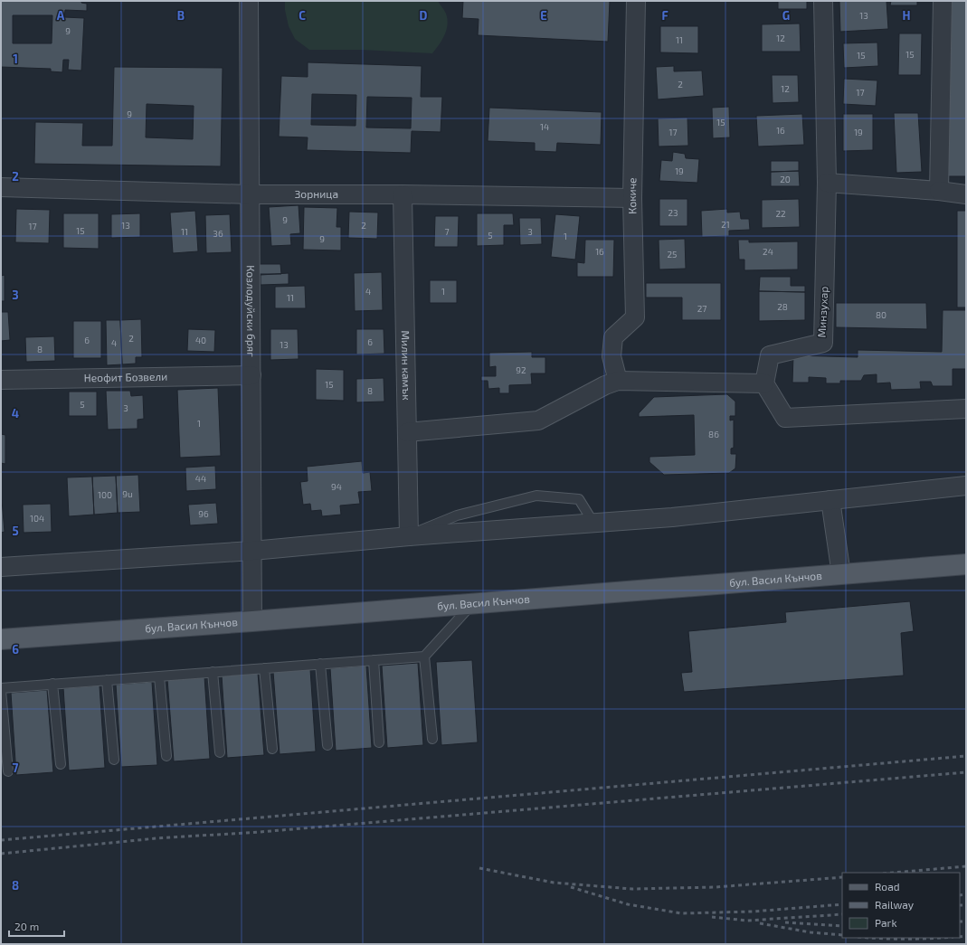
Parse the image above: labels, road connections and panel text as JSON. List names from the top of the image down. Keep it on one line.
{"streets":{"main road":["бул. Васил Кънчов"],"street":["Зорница","Кокиче","Козлодуйски бряг","Минзухар","Милин камък","Неофит Бозвели"]},"crossings":[["Зорница","Кокиче"],["Зорница","Козлодуйски бряг"],["Зорница","Милин камък"],["Козлодуйски бряг","Неофит Бозвели"],["Козлодуйски бряг","бул. Васил Кънчов"]],"house_numbers":["13","9","12","11","15","15","2","12","17","9","15","14","16","17","19","19","20","23","22","9","21","13","2","17","15","11","7","3","36","5","1","9","16","24","25","4","1","11","28","27","80","2","6","40","6","4","13","8","92","15","8","5","3","1","86","44","94","9u","100","96","104"],"legend":["Road","Railway","Park"],"scale_bar":"20 m","grid":{"columns":["A","B","C","D","E","F","G","H"],"rows":["1","2","3","4","5","6","7","8"]}}
